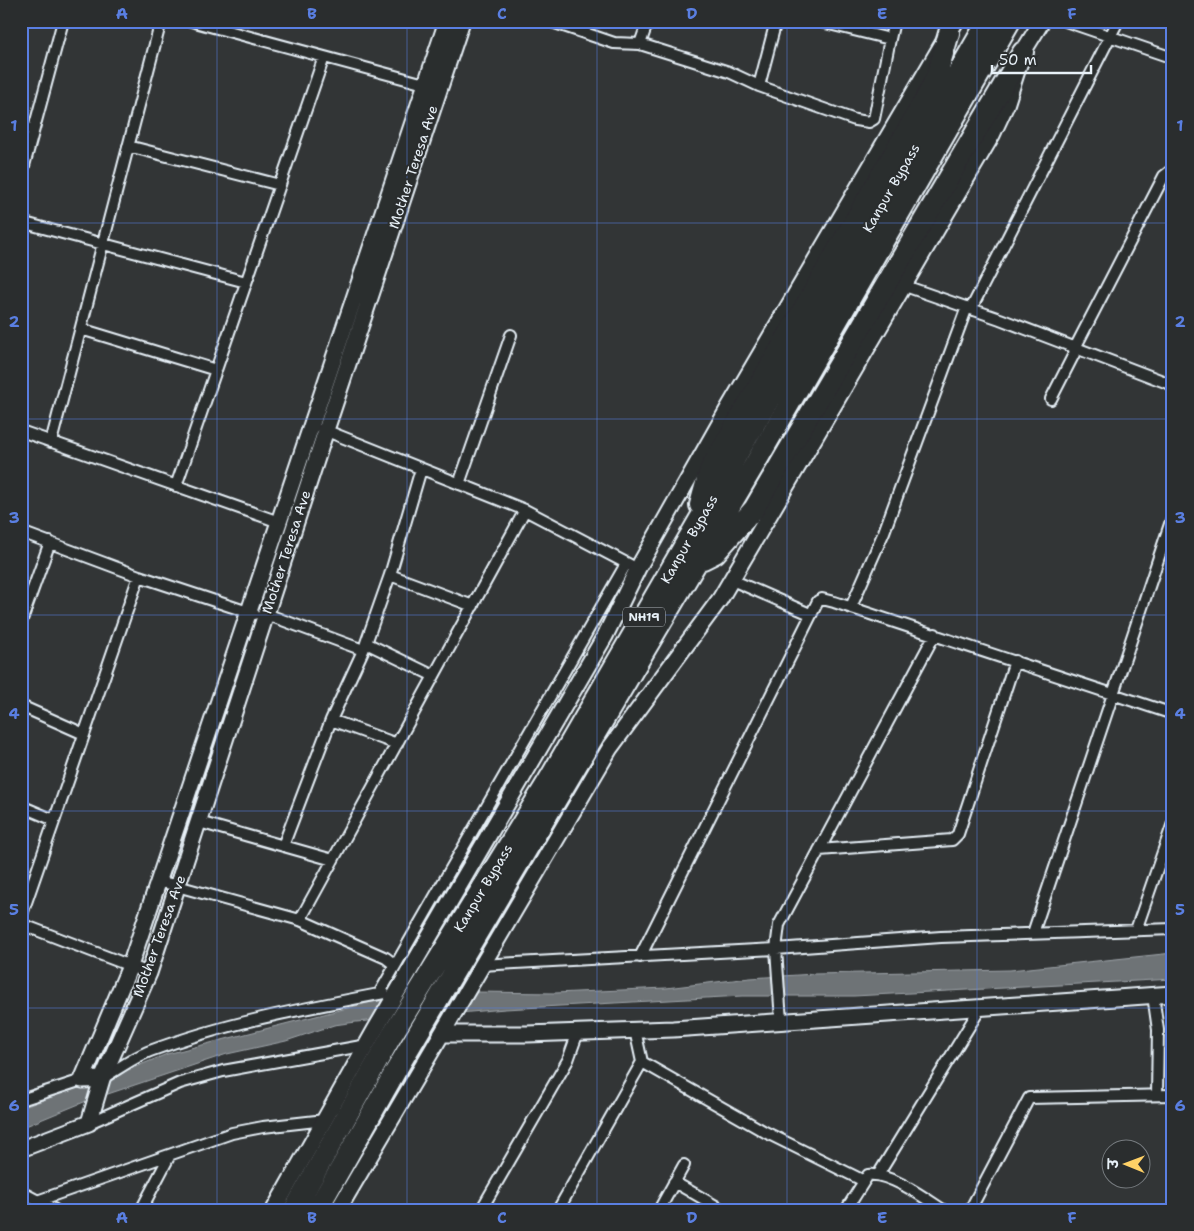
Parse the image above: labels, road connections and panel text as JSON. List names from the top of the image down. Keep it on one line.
{"streets":{"highway":["Kanpur Bypass","NH19"],"street":["Mother Teresa Ave"]},"scale_bar":"50 m","north":"left","grid":{"columns":["A","B","C","D","E","F"],"rows":["1","2","3","4","5","6"]}}
